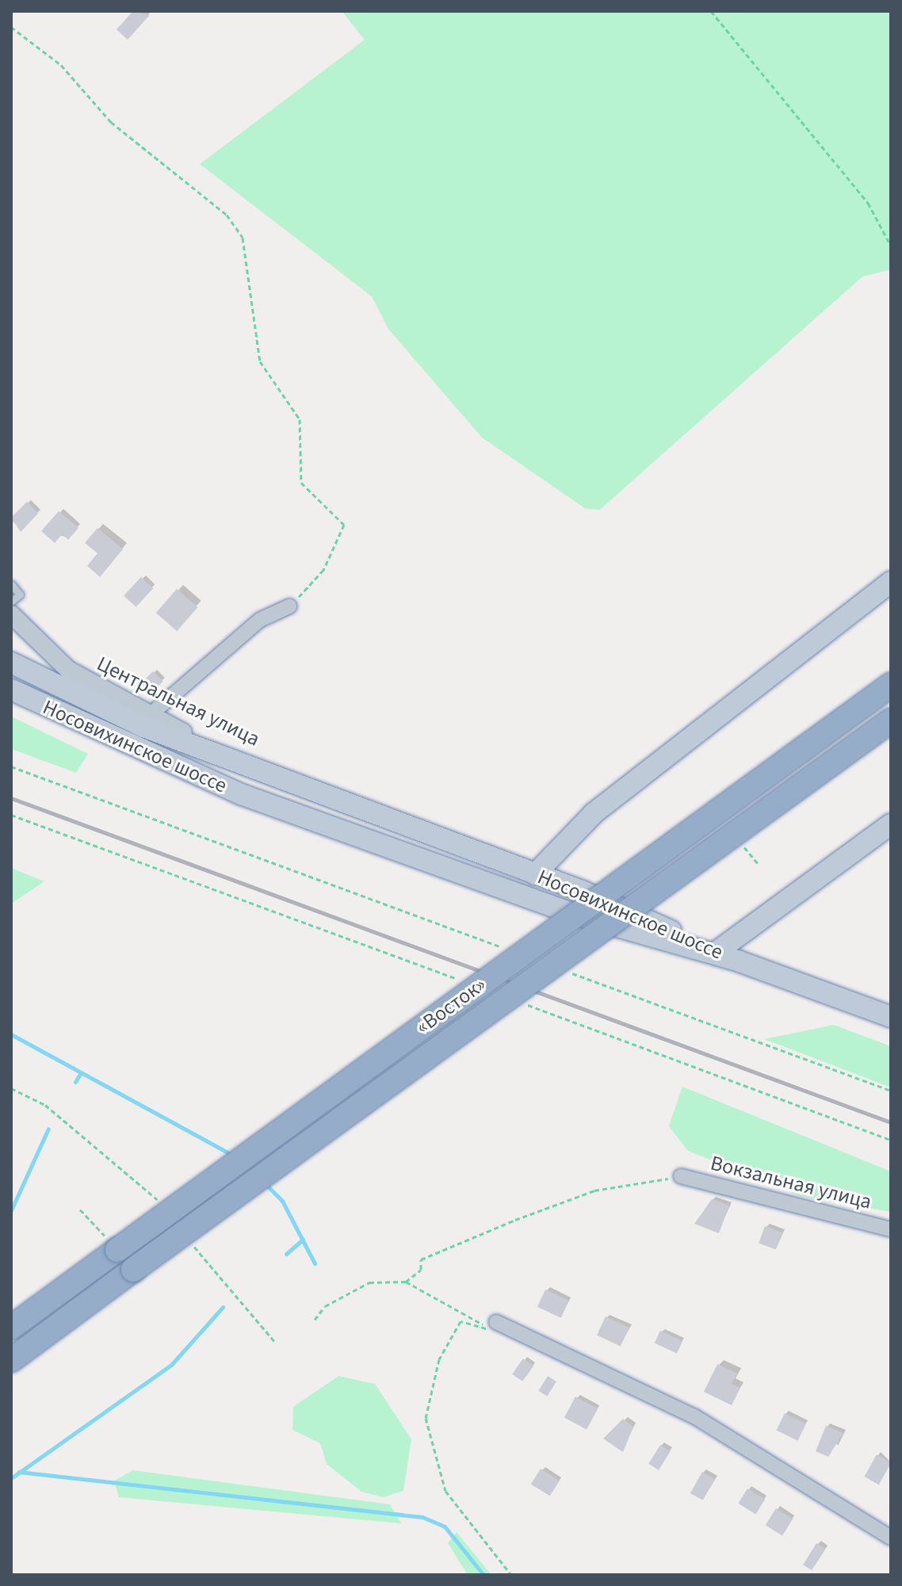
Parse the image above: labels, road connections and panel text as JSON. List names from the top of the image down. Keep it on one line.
{"streets":{"highway":["«Восток»"],"main road":["Носовихинское шоссе"],"street":["Центральная улица","Вокзальная улица"]},"crossings":[["Центральная улица","Носовихинское шоссе"]]}
